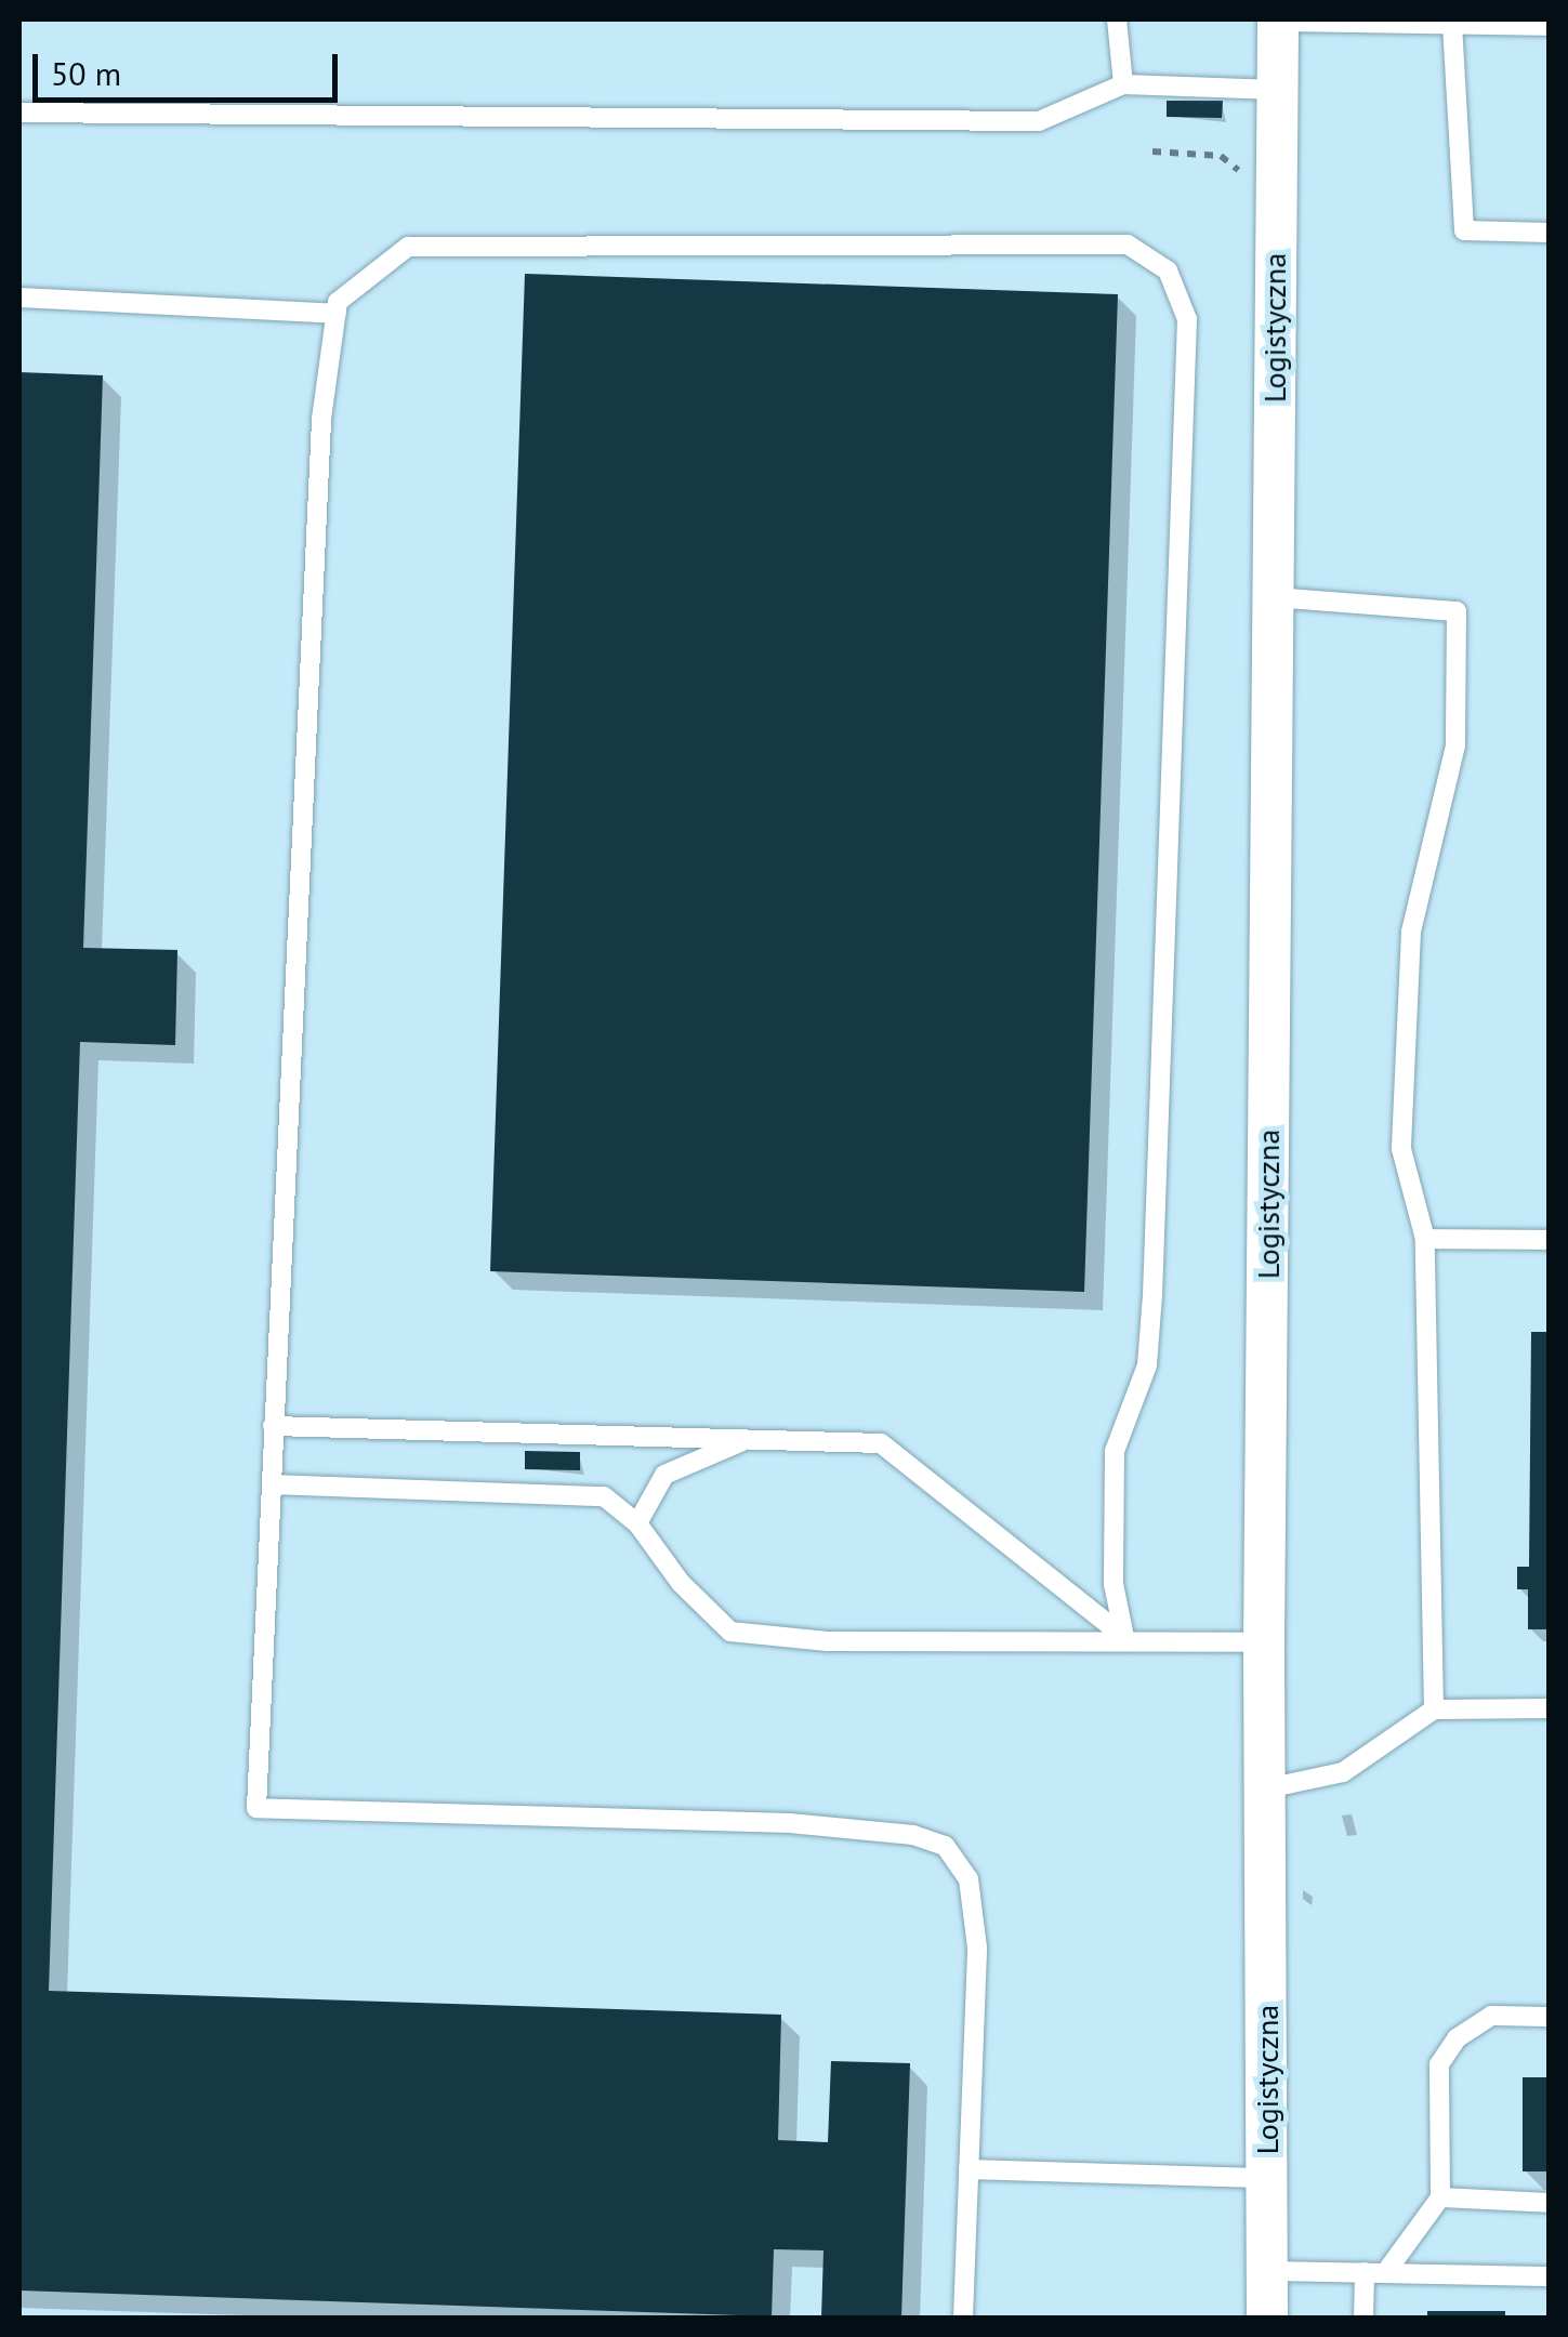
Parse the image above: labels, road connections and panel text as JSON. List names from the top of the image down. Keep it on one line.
{"streets":{"street":["Logistyczna"]},"scale_bar":"50 m"}
